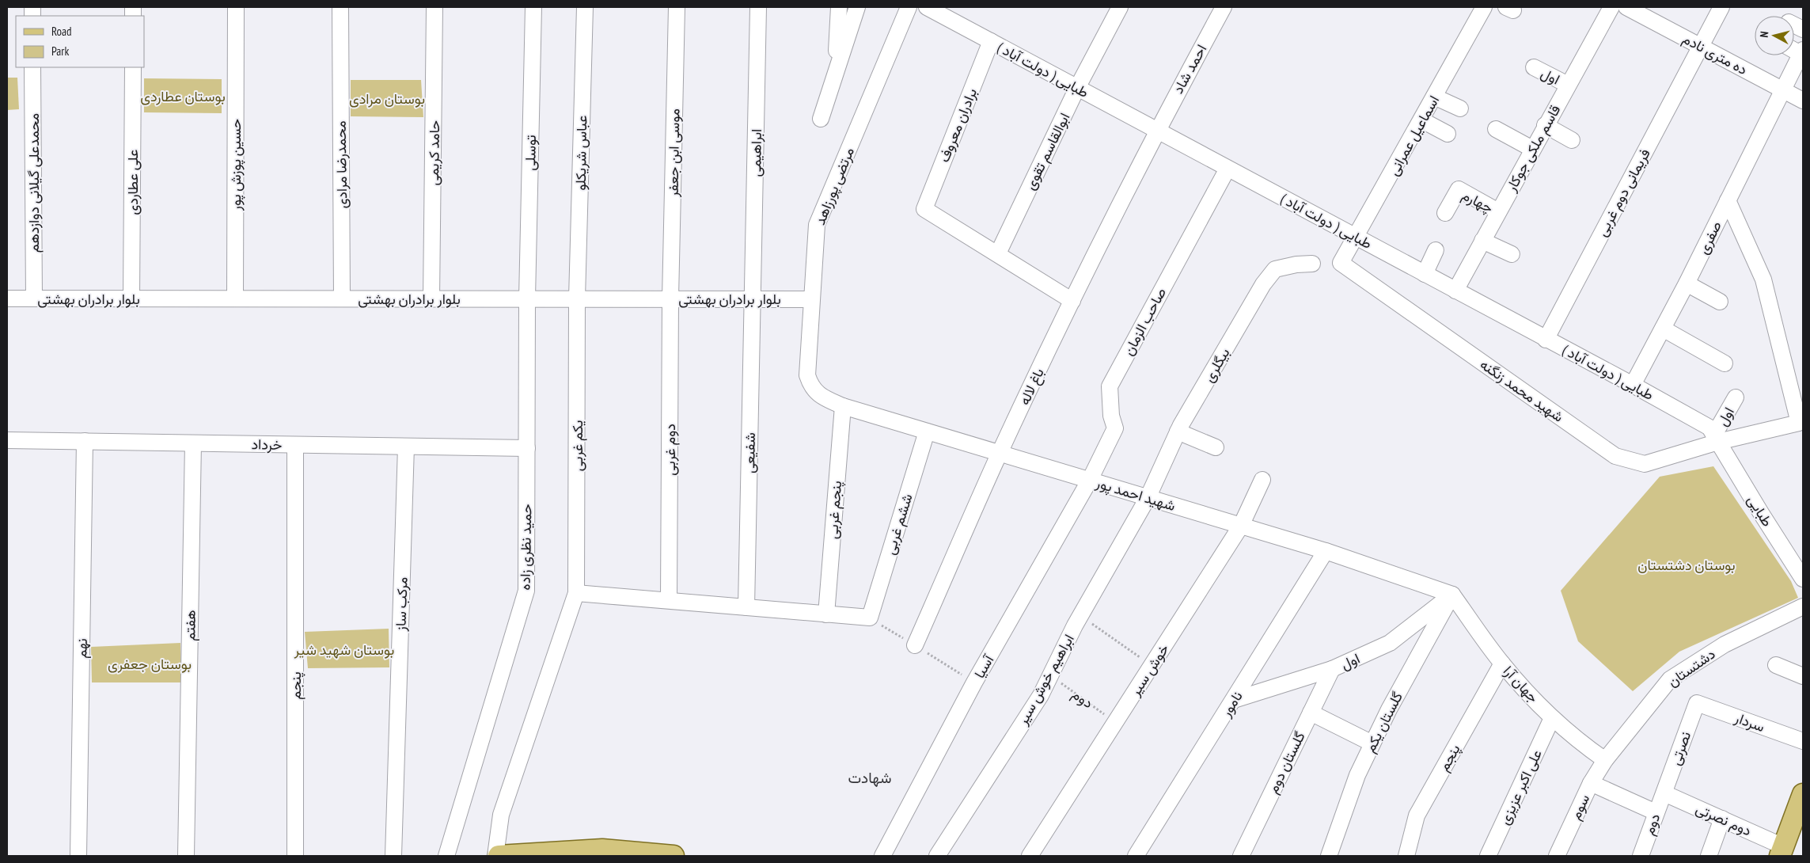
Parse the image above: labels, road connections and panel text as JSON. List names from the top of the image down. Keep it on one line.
{"streets":{"street":["ده متری نادم","احمد شاد","طبایی ( دولت آباد )","اول","برادران معروف","اسماعیل عمرانی","قاسم ملکی جوکار","ابوالقاسم تقوی","حامد کریمی","توسلی","عباس شریکلو","موسی ابن جعفر","ابراهیمی","حسین پوزش پور","محمدرضا مرادی","علی عطاردی","محمدعلی گیلانی دوازدهم","مرتضی پورزاهد","فریمانی دوم غربی","چهارم","صفری","بلوار برادران بهشتی","صاحب الزمان","بیگلری","باغ لاله","شهید محمد زنگنه","خرداد","یکم غربی","دوم غربی","شفیعی","شهید احمد پور","پنجم غربی","طبایی","ششم غربی","حمید نظری زاده","مرکب ساز","هفتم","نهم","آسیا","دشتستان","خوش سیر","ابراهیم خوش سیر","جهان آرا","پنجم","دوم","نامور","گلستان یکم","سردار","نصرتی","گلستان دوم","علی اکبر عزیزی","سوم","دوم نصرتی"]},"crossings":[["ده متری نادم","فریمانی دوم غربی"],["ده متری نادم","صفری"],["احمد شاد","طبایی ( دولت آباد )"],["احمد شاد","باغ لاله"],["طبایی ( دولت آباد )","اول"],["طبایی ( دولت آباد )","برادران معروف"],["طبایی ( دولت آباد )","اسماعیل عمرانی"],["طبایی ( دولت آباد )","قاسم ملکی جوکار"],["طبایی ( دولت آباد )","ابوالقاسم تقوی"],["طبایی ( دولت آباد )","فریمانی دوم غربی"],["طبایی ( دولت آباد )","صفری"],["طبایی ( دولت آباد )","صاحب الزمان"],["طبایی ( دولت آباد )","باغ لاله"],["طبایی ( دولت آباد )","شهید محمد زنگنه"],["طبایی ( دولت آباد )","طبایی"],["اول","قاسم ملکی جوکار"],["اول","شهید محمد زنگنه"],["اول","شهید احمد پور"],["اول","طبایی"],["اول","جهان آرا"],["اول","نامور"],["اول","گلستان یکم"],["اول","گلستان دوم"],["برادران معروف","ابوالقاسم تقوی"],["اسماعیل عمرانی","شهید محمد زنگنه"],["قاسم ملکی جوکار","چهارم"],["حامد کریمی","بلوار برادران بهشتی"],["توسلی","بلوار برادران بهشتی"],["توسلی","حمید نظری زاده"],["عباس شریکلو","بلوار برادران بهشتی"],["عباس شریکلو","یکم غربی"],["موسی ابن جعفر","بلوار برادران بهشتی"],["موسی ابن جعفر","دوم غربی"],["ابراهیمی","بلوار برادران بهشتی"],["ابراهیمی","شفیعی"],["حسین پوزش پور","بلوار برادران بهشتی"],["محمدرضا مرادی","بلوار برادران بهشتی"],["علی عطاردی","بلوار برادران بهشتی"],["محمدعلی گیلانی دوازدهم","بلوار برادران بهشتی"],["مرتضی پورزاهد","بلوار برادران بهشتی"],["مرتضی پورزاهد","شهید احمد پور"],["صفری","شهید محمد زنگنه"],["بلوار برادران بهشتی","یکم غربی"],["بلوار برادران بهشتی","دوم غربی"],["بلوار برادران بهشتی","شفیعی"],["بلوار برادران بهشتی","حمید نظری زاده"],["صاحب الزمان","شهید احمد پور"],["صاحب الزمان","آسیا"],["بیگلری","شهید احمد پور"],["بیگلری","ابراهیم خوش سیر"],["باغ لاله","شهید احمد پور"],["شهید محمد زنگنه","طبایی"],["خرداد","حمید نظری زاده"],["خرداد","مرکب ساز"],["خرداد","هفتم"],["خرداد","نهم"],["خرداد","پنجم"],["شهید احمد پور","پنجم غربی"],["شهید احمد پور","ششم غربی"],["شهید احمد پور","آسیا"],["شهید احمد پور","خوش سیر"],["شهید احمد پور","ابراهیم خوش سیر"],["شهید احمد پور","جهان آرا"],["شهید احمد پور","نامور"],["شهید احمد پور","گلستان یکم"],["پنجم غربی","ششم غربی"],["دشتستان","جهان آرا"],["دشتستان","سوم"],["خوش سیر","دوم"],["ابراهیم خوش سیر","دوم"],["جهان آرا","پنجم"],["جهان آرا","گلستان یکم"],["جهان آرا","علی اکبر عزیزی"],["جهان آرا","سوم"],["دوم","نصرتی"],["دوم","دوم نصرتی"],["سردار","نصرتی"],["نصرتی","دوم نصرتی"]],"districts":["شهادت"],"parks":["بوستان عطاردی","بوستان مرادی","بوستان دشتستان","بوستان شهید شیر","بوستان جعفری"],"legend":["Road","Park"],"north":"left"}
